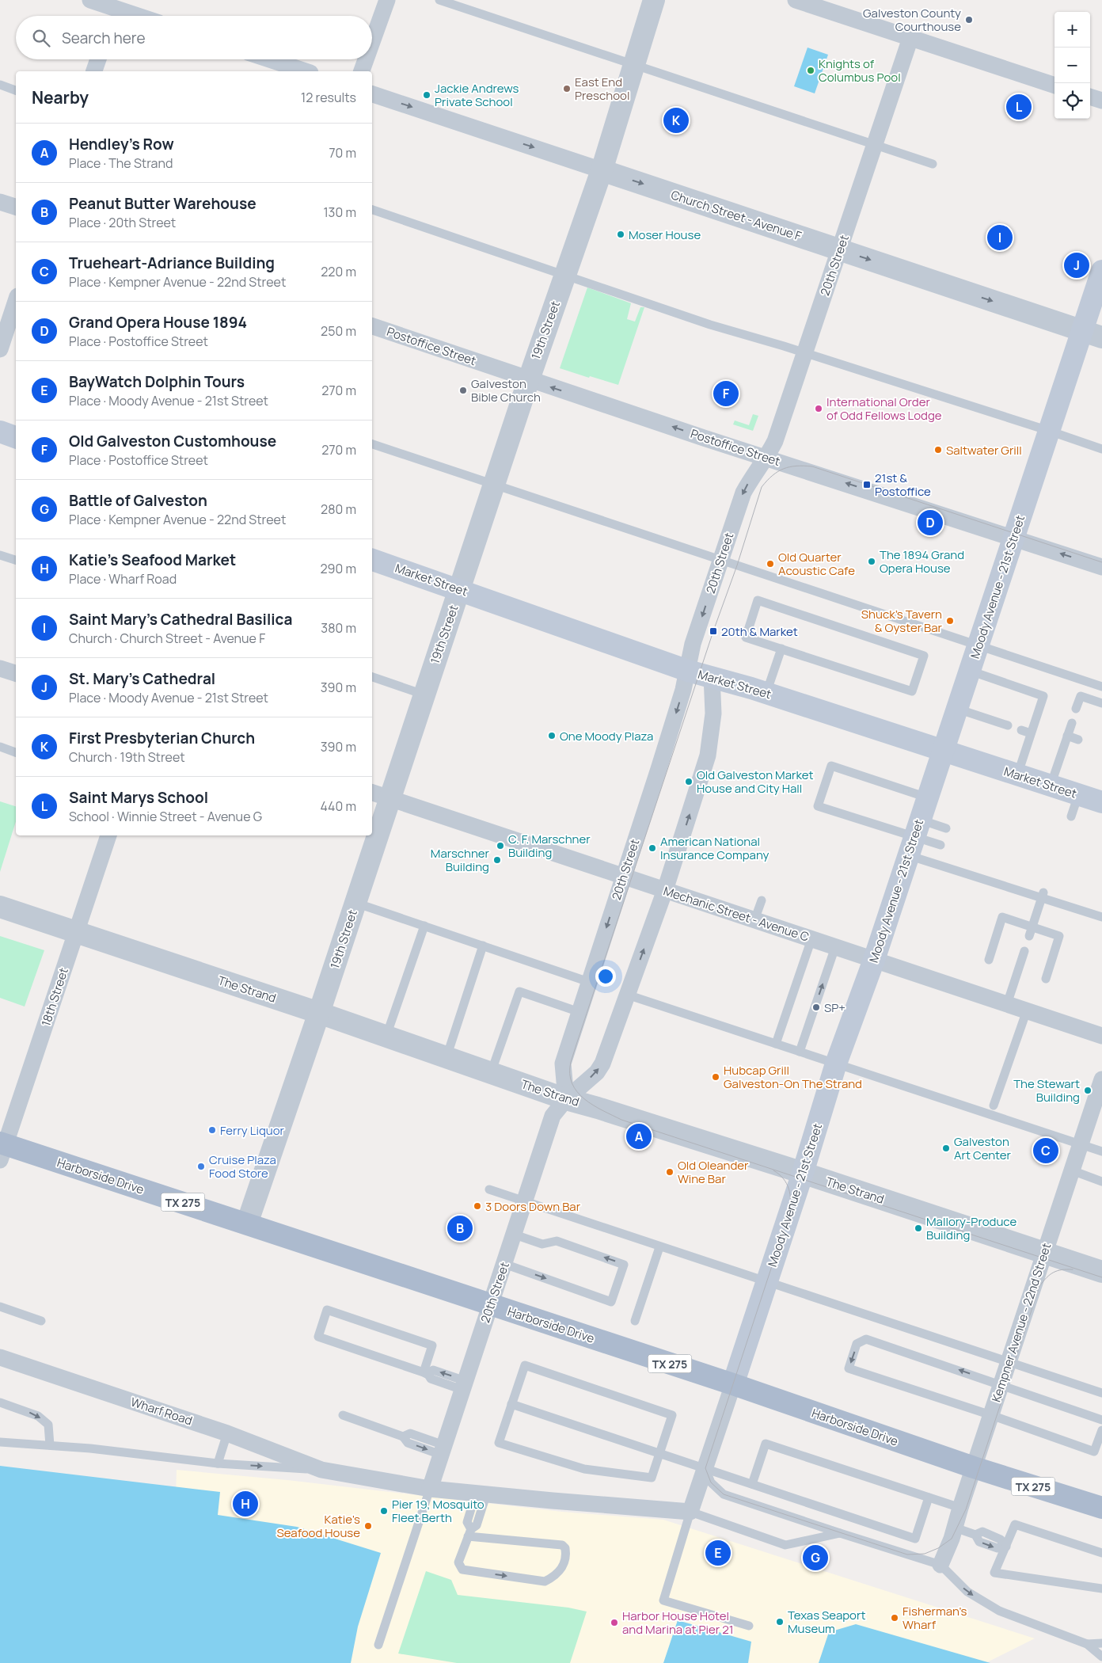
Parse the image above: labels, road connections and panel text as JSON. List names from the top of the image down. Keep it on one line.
{"streets":{"main road":["Market Street","Moody Avenue - 21st Street","Harborside Drive","TX 275"],"street":["Church Street - Avenue F","20th Street","19th Street","Postoffice Street","Mechanic Street - Avenue C","The Strand","18th Street","Kempner Avenue - 22nd Street","Wharf Road"]},"crossings":[["Church Street - Avenue F","20th Street"],["Church Street - Avenue F","19th Street"],["Church Street - Avenue F","Moody Avenue - 21st Street"],["20th Street","Postoffice Street"],["20th Street","Market Street"],["20th Street","Mechanic Street - Avenue C"],["20th Street","The Strand"],["20th Street","Harborside Drive"],["20th Street","Wharf Road"],["19th Street","Postoffice Street"],["19th Street","Market Street"],["19th Street","Mechanic Street - Avenue C"],["19th Street","The Strand"],["19th Street","Harborside Drive"],["Postoffice Street","Moody Avenue - 21st Street"],["Market Street","Moody Avenue - 21st Street"],["Moody Avenue - 21st Street","Mechanic Street - Avenue C"],["Moody Avenue - 21st Street","The Strand"],["Moody Avenue - 21st Street","Harborside Drive"],["Moody Avenue - 21st Street","Wharf Road"],["The Strand","18th Street"],["The Strand","Kempner Avenue - 22nd Street"],["18th Street","Harborside Drive"],["Harborside Drive","Kempner Avenue - 22nd Street"]],"one_way":["Church Street - Avenue F","Postoffice Street"],"places":{"other":["Galveston County Courthouse","Knights of Columbus Pool","East End Preschool","Jackie Andrews Private School","Moser House","Galveston Bible Church","International Order of Odd Fellows Lodge","Saltwater Grill","The 1894 Grand Opera House","Old Quarter Acoustic Cafe","Shuck's Tavern & Oyster Bar","One Moody Plaza","Old Galveston Market House and City Hall","C. F. Marschner Building","American National Insurance Company","Marschner Building","SP+","Hubcap Grill Galveston-On The Strand","The Stewart Building","Ferry Liquor","Galveston Art Center","Cruise Plaza Food Store","Old Oleander Wine Bar","3 Doors Down Bar","Mallory-Produce Building","Pier 19, Mosquito Fleet Berth","Katie's Seafood House","Fisherman's Wharf","Texas Seaport Museum","Harbor House Hotel and Marina at Pier 21"],"transit":["21st & Postoffice","20th & Market"]},"page":{"map_buttons":["+","−"],"search":"Search here","heading":["Nearby","12 results"],"pins":["L","K","I","J","F","D","A","C","B","H","E","G"],"list":[{"mark":"A","name":"Hendley's Row","note":"Place · The Strand","value":"70 m"},{"mark":"B","name":"Peanut Butter Warehouse","note":"Place · 20th Street","value":"130 m"},{"mark":"C","name":"Trueheart-Adriance Building","note":"Place · Kempner Avenue - 22nd Street","value":"220 m"},{"mark":"D","name":"Grand Opera House 1894","note":"Place · Postoffice Street","value":"250 m"},{"mark":"E","name":"BayWatch Dolphin Tours","note":"Place · Moody Avenue - 21st Street","value":"270 m"},{"mark":"F","name":"Old Galveston Customhouse","note":"Place · Postoffice Street","value":"270 m"},{"mark":"G","name":"Battle of Galveston","note":"Place · Kempner Avenue - 22nd Street","value":"280 m"},{"mark":"H","name":"Katie's Seafood Market","note":"Place · Wharf Road","value":"290 m"},{"mark":"I","name":"Saint Mary's Cathedral Basilica","note":"Church · Church Street - Avenue F","value":"380 m"},{"mark":"J","name":"St. Mary's Cathedral","note":"Place · Moody Avenue - 21st Street","value":"390 m"},{"mark":"K","name":"First Presbyterian Church","note":"Church · 19th Street","value":"390 m"},{"mark":"L","name":"Saint Marys School","note":"School · Winnie Street - Avenue G","value":"440 m"}]}}
